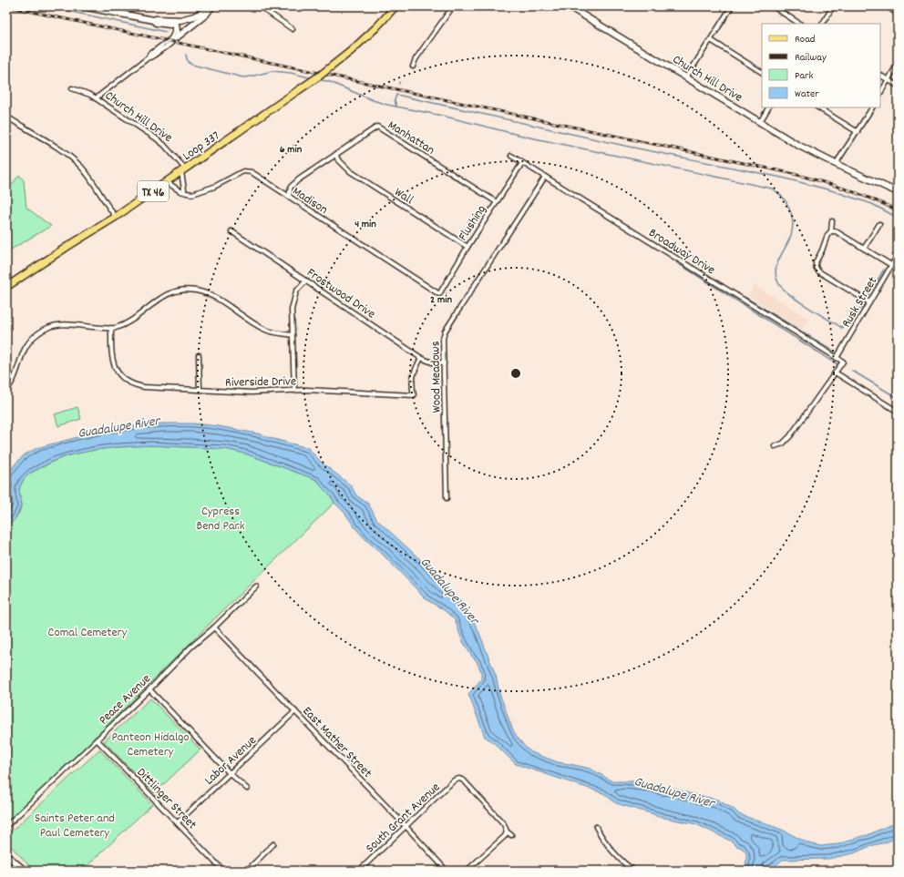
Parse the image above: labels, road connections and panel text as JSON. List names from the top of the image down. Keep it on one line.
{"streets":{"main road":["Loop 337","TX 46"],"street":["Church Hill Drive","Manhattan","Wall","Madison","Flushing","Broadway Drive","Frostwood Drive","Rusk Street","Wood Meadows","Riverside Drive","Peace Avenue","East Mather Street","Labor Avenue","Dittlinger Street","South Grant Avenue"]},"crossings":[["Church Hill Drive","Loop 337"],["Manhattan","Wall"],["Manhattan","Madison"],["Manhattan","Flushing"],["Loop 337","Madison"],["Wall","Flushing"],["Madison","Flushing"],["Flushing","Broadway Drive"],["Broadway Drive","Rusk Street"],["Broadway Drive","Wood Meadows"],["Frostwood Drive","Wood Meadows"],["Frostwood Drive","Riverside Drive"],["Peace Avenue","East Mather Street"],["Peace Avenue","Dittlinger Street"],["East Mather Street","Labor Avenue"],["East Mather Street","South Grant Avenue"],["Labor Avenue","Dittlinger Street"]],"water":["Guadalupe River"],"parks":["Cypress Bend Park","Comal Cemetery","Panteon Hidalgo Cemetery","Saints Peter and Paul Cemetery"],"legend":["Road","Railway","Park","Water"],"rings":["6 min","4 min","2 min"]}
